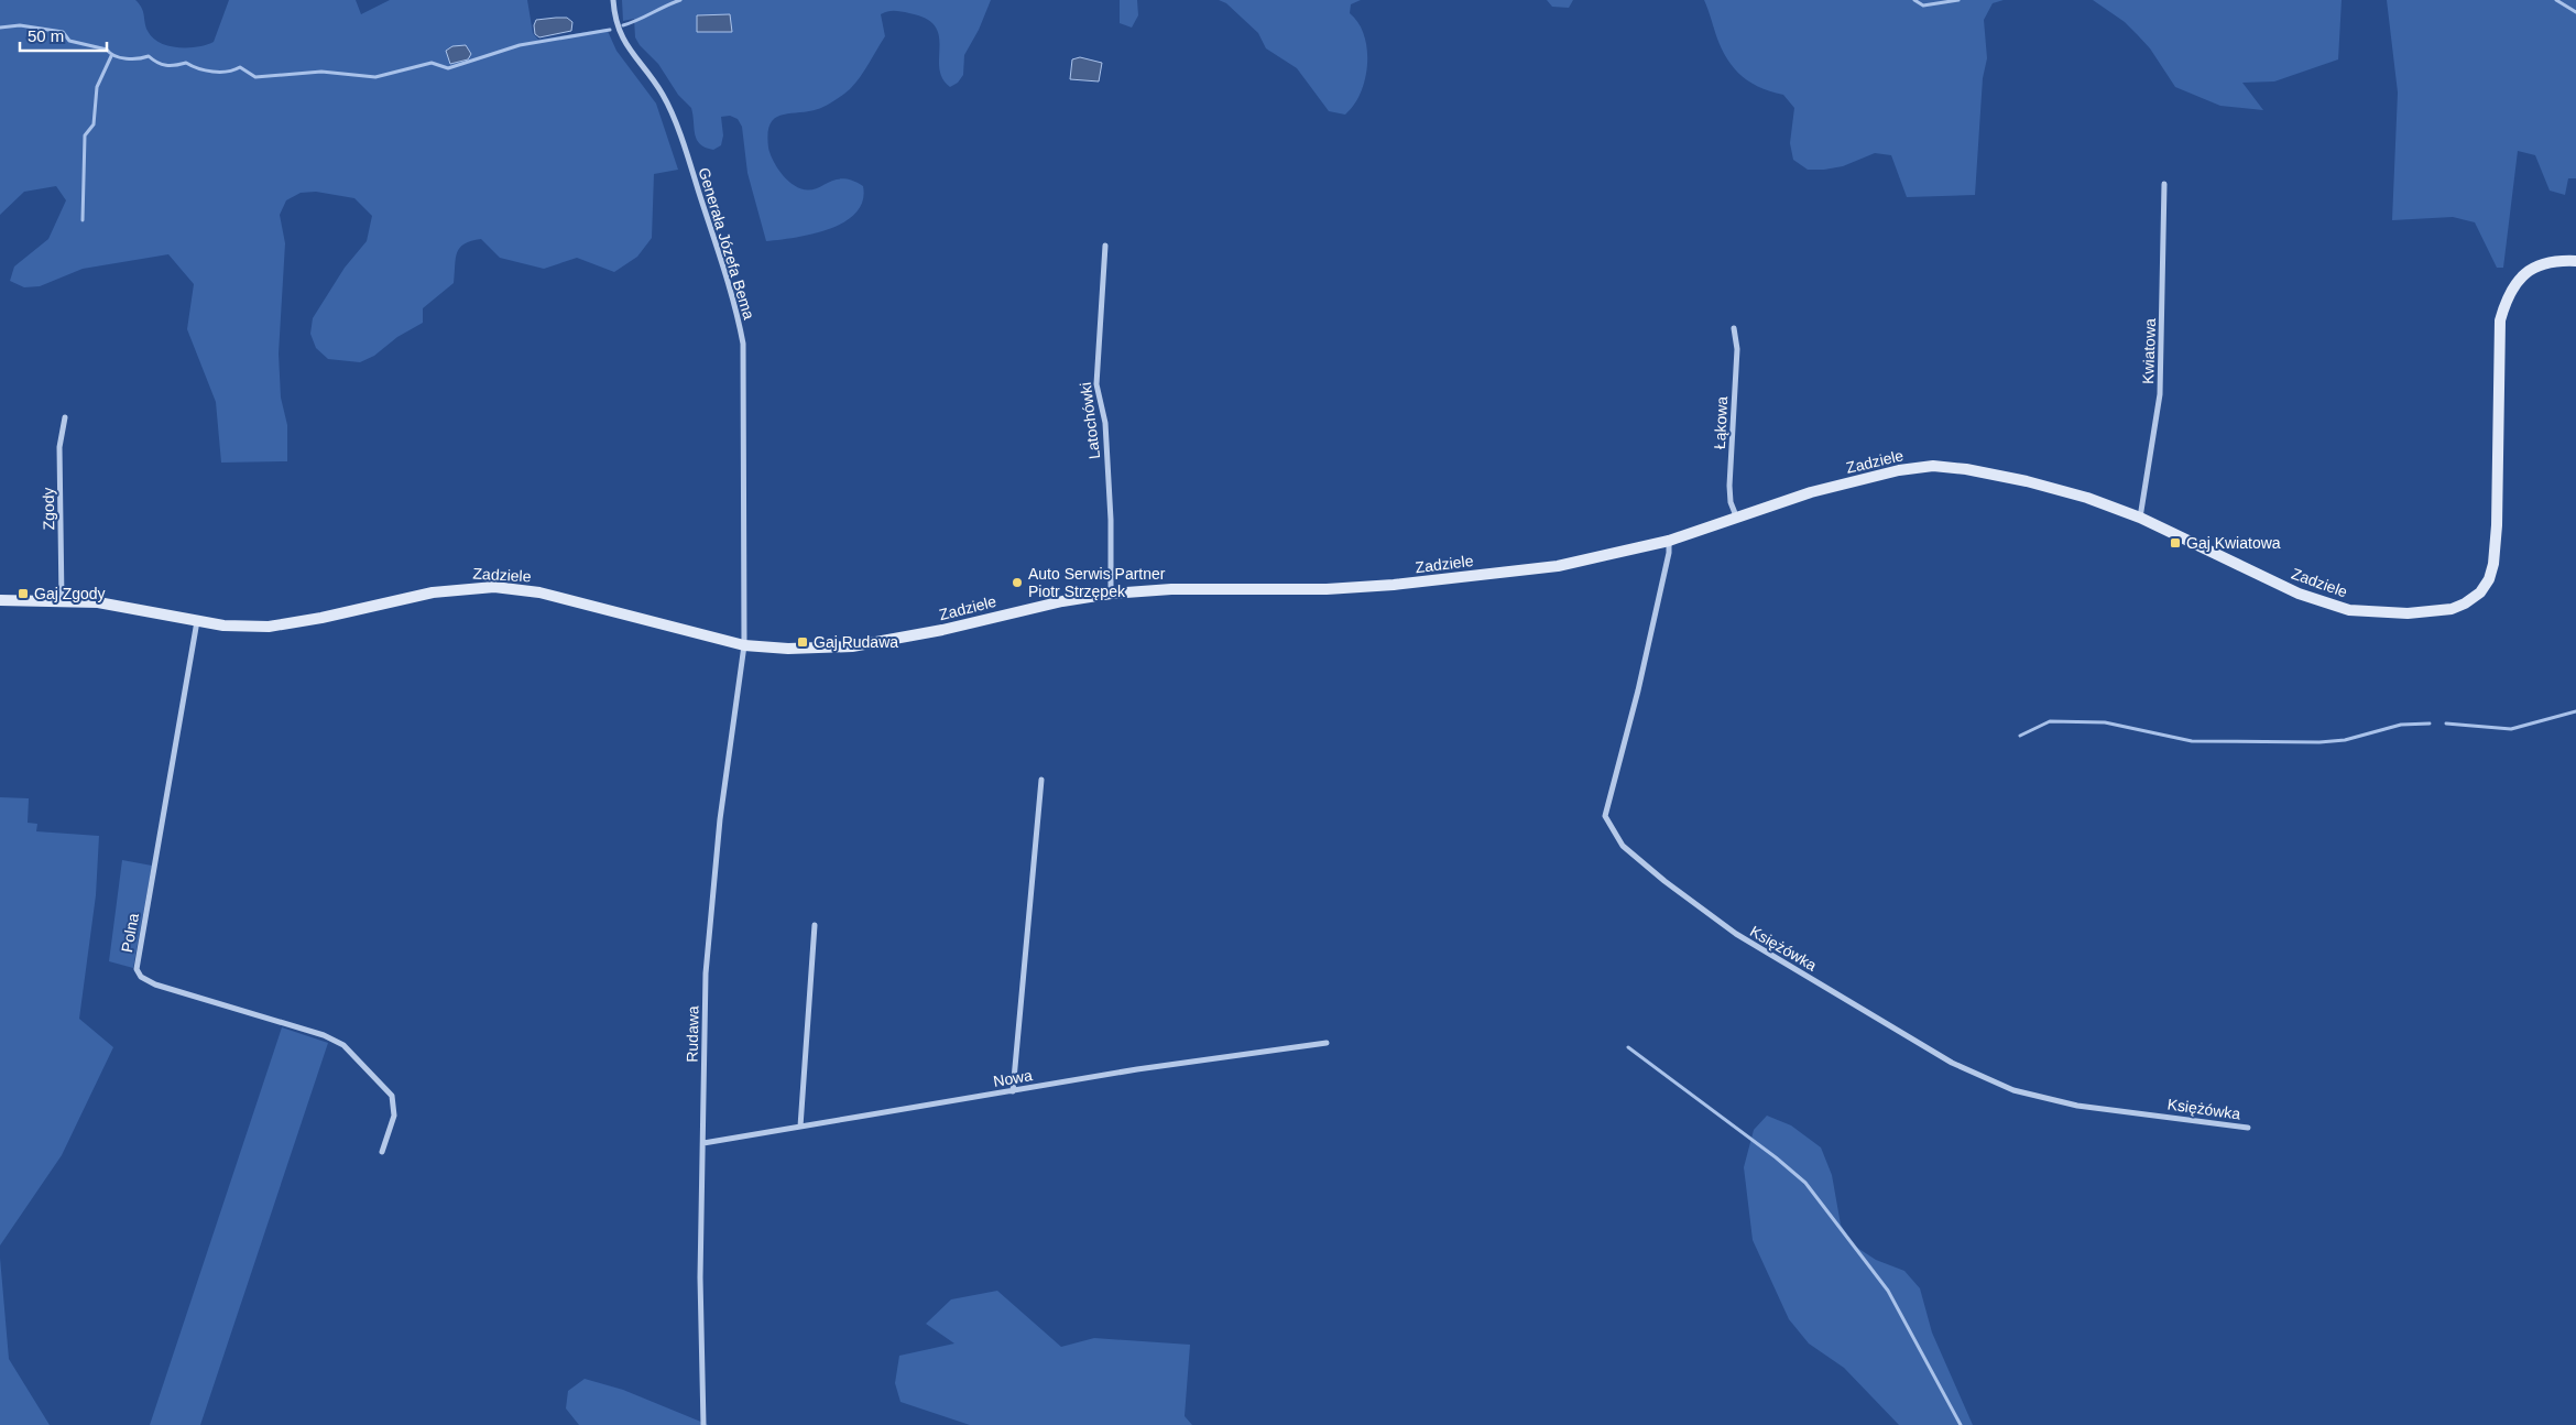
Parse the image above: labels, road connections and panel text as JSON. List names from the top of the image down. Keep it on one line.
{"streets":{"street":["Generała Józefa Bema","Kwiatowa","Latochówki","Łąkowa","Zadziele","Zgody","Polna","Księżówka","Rudawa","Nowa"]},"crossings":[["Generała Józefa Bema","Zadziele"],["Generała Józefa Bema","Rudawa"],["Kwiatowa","Zadziele"],["Latochówki","Zadziele"],["Łąkowa","Zadziele"],["Zadziele","Zgody"],["Zadziele","Polna"],["Zadziele","Księżówka"],["Zadziele","Rudawa"],["Rudawa","Nowa"]],"places":{"transit":["Gaj Kwiatowa","Gaj Zgody","Gaj Rudawa"],"other":["Auto Serwis Partner Piotr Strzępek"]},"scale_bar":"50 m"}
